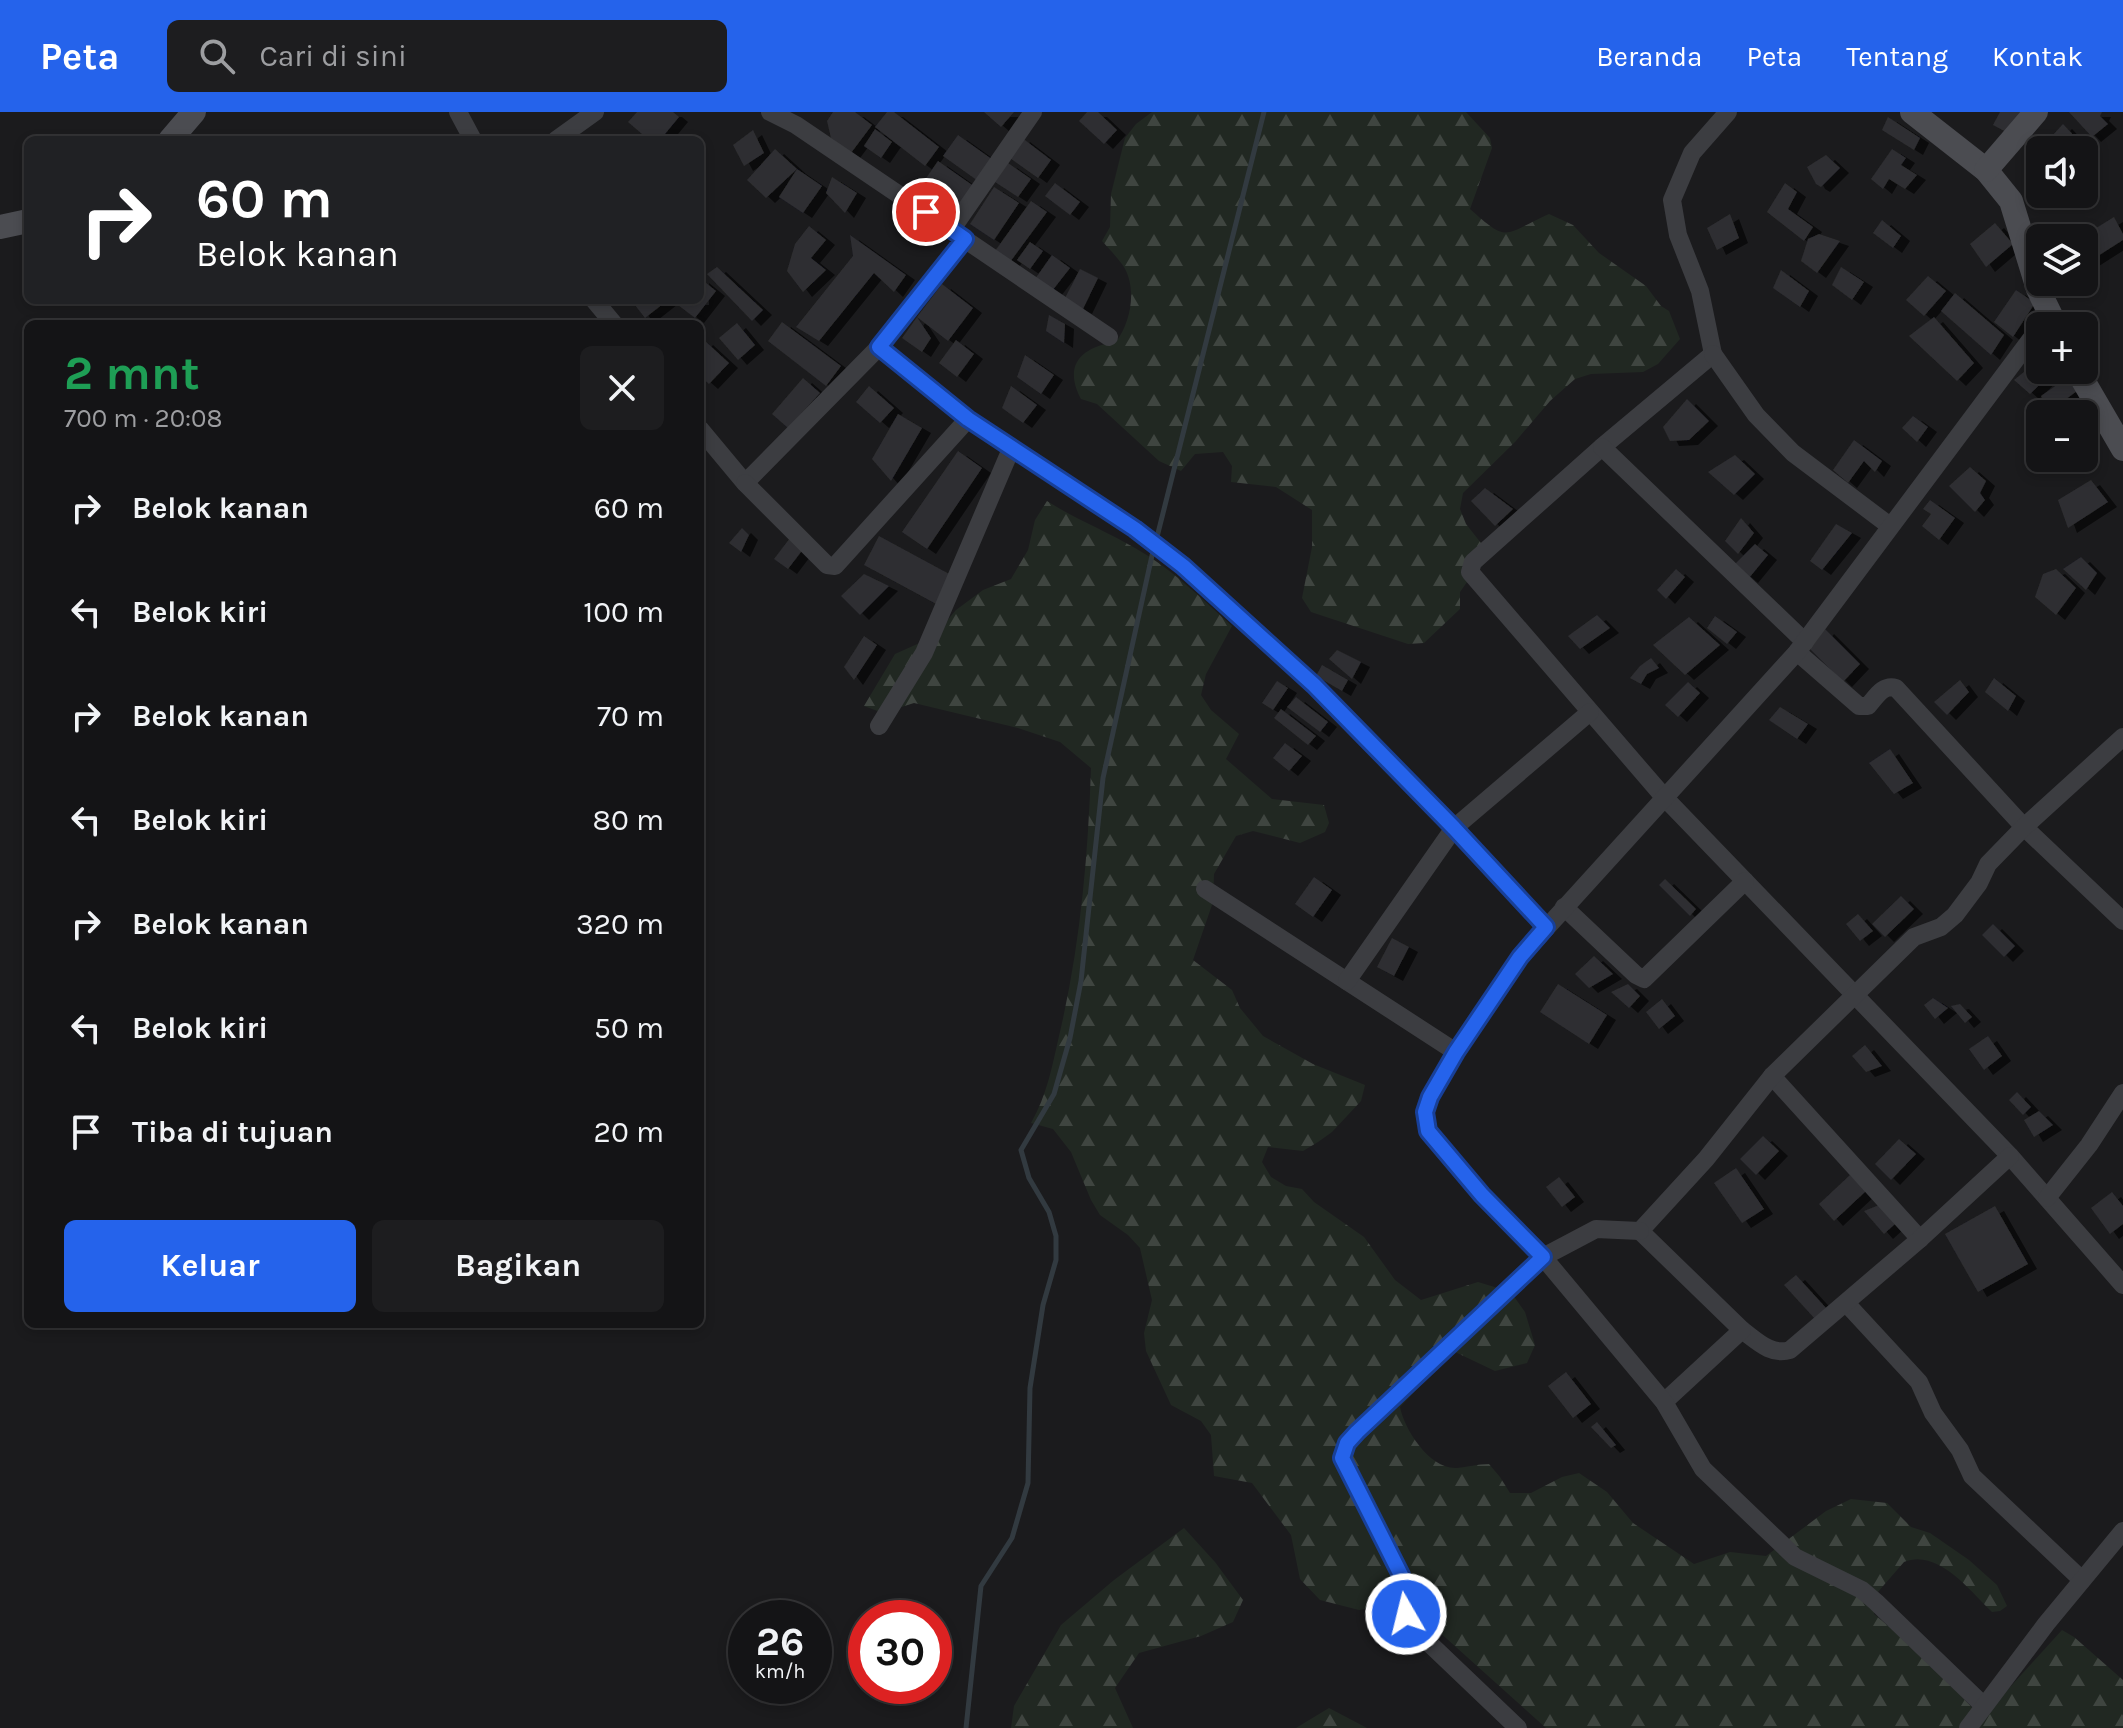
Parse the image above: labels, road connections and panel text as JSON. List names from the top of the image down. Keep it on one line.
{"page":{"header":"Peta","search":"Cari di sini","nav":["Beranda","Peta","Tentang","Kontak"],"map_buttons":["+","−"],"turn":["60 m","Belok kanan"],"heading":["2 mnt","700 m · 20:08"],"list":[{"name":"Belok kanan","value":"60 m"},{"name":"Belok kiri","value":"100 m"},{"name":"Belok kanan","value":"70 m"},{"name":"Belok kiri","value":"80 m"},{"name":"Belok kanan","value":"320 m"},{"name":"Belok kiri","value":"50 m"},{"name":"Tiba di tujuan","value":"20 m"}],"buttons":["Keluar","Bagikan"],"speed":"26 km/h","limit":"30"}}
